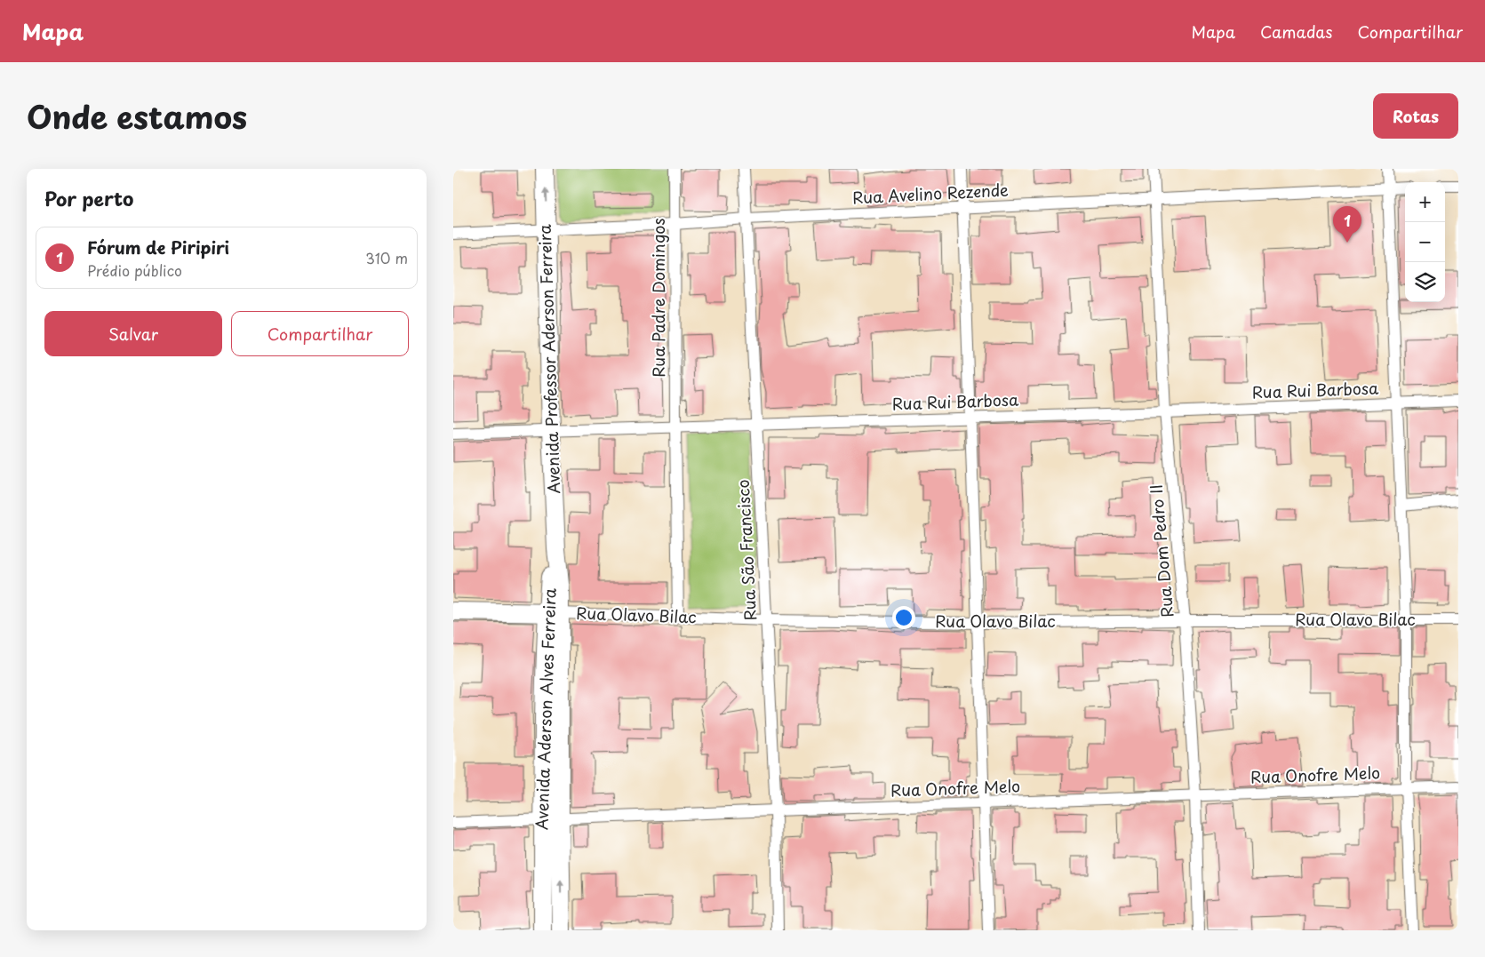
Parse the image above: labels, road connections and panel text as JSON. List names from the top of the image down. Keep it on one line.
{"streets":{"main road":["Avenida Professor Aderson Ferreira","Rua Olavo Bilac","Avenida Aderson Alves Ferreira"],"street":["Rua Avelino Rezende","Rua Padre Domingos","Rua Rui Barbosa","Rua São Francisco","Rua Dom Pedro II","Rua Onofre Melo"]},"crossings":[["Rua Avelino Rezende","Rua Padre Domingos"],["Rua Avelino Rezende","Avenida Professor Aderson Ferreira"],["Rua Avelino Rezende","Rua São Francisco"],["Rua Avelino Rezende","Rua Dom Pedro II"],["Rua Padre Domingos","Rua Rui Barbosa"],["Rua Padre Domingos","Rua Olavo Bilac"],["Avenida Professor Aderson Ferreira","Rua Rui Barbosa"],["Avenida Professor Aderson Ferreira","Avenida Aderson Alves Ferreira"],["Rua Rui Barbosa","Rua São Francisco"],["Rua Rui Barbosa","Rua Dom Pedro II"],["Rua São Francisco","Rua Olavo Bilac"],["Rua São Francisco","Rua Onofre Melo"],["Rua Dom Pedro II","Rua Olavo Bilac"],["Rua Dom Pedro II","Rua Onofre Melo"],["Rua Olavo Bilac","Avenida Aderson Alves Ferreira"],["Avenida Aderson Alves Ferreira","Rua Onofre Melo"]],"page":{"header":"Mapa","nav":["Mapa","Camadas","Compartilhar"],"title":"Onde estamos","buttons":["Rotas",["Salvar","Compartilhar"]],"heading":"Por perto","map_buttons":["+","−"],"pins":"1","list":[{"mark":"1","name":"Fórum de Piripiri","note":"Prédio público","value":"310 m"}]}}
